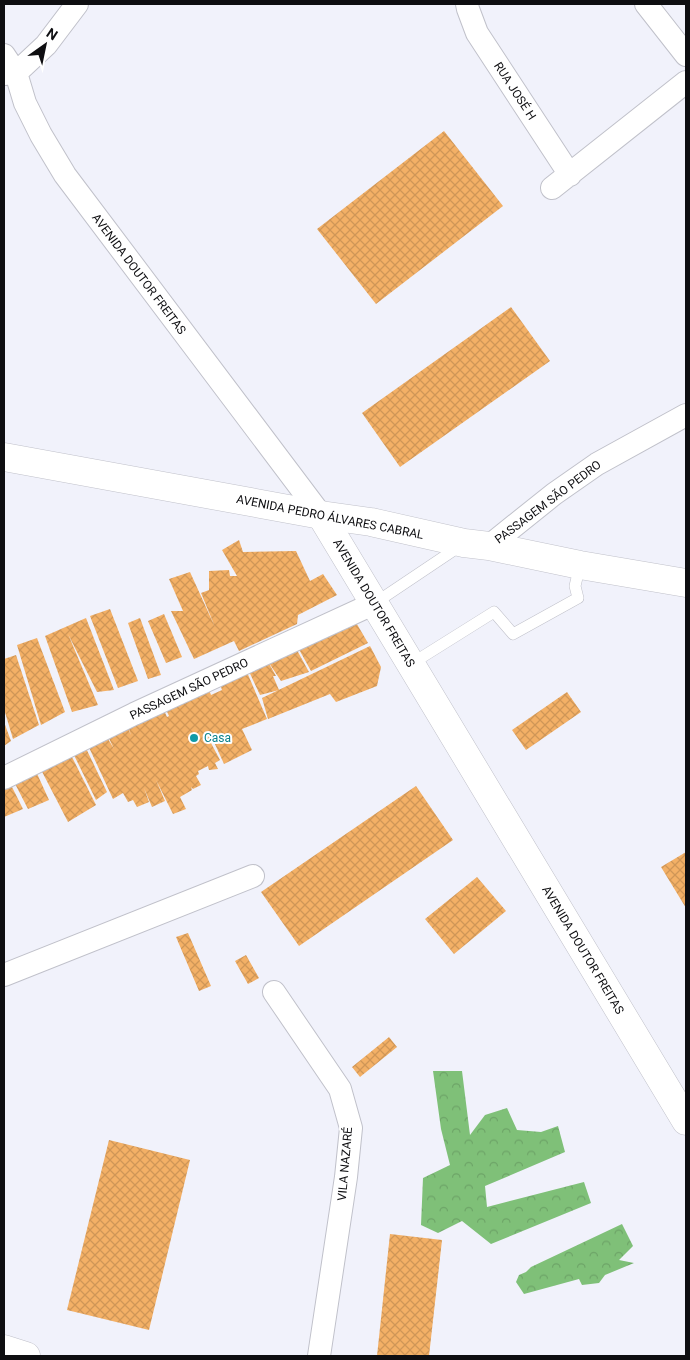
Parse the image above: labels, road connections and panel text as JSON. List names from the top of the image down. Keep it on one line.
{"streets":{"main road":["AVENIDA DOUTOR FREITAS","AVENIDA PEDRO ÁLVARES CABRAL"],"street":["RUA JOSÉ H","PASSAGEM SÃO PEDRO","VILA NAZARÉ"]},"crossings":[["AVENIDA DOUTOR FREITAS","PASSAGEM SÃO PEDRO"],["AVENIDA DOUTOR FREITAS","AVENIDA PEDRO ÁLVARES CABRAL"],["PASSAGEM SÃO PEDRO","AVENIDA PEDRO ÁLVARES CABRAL"]],"places":["Casa"],"north":"top right"}
